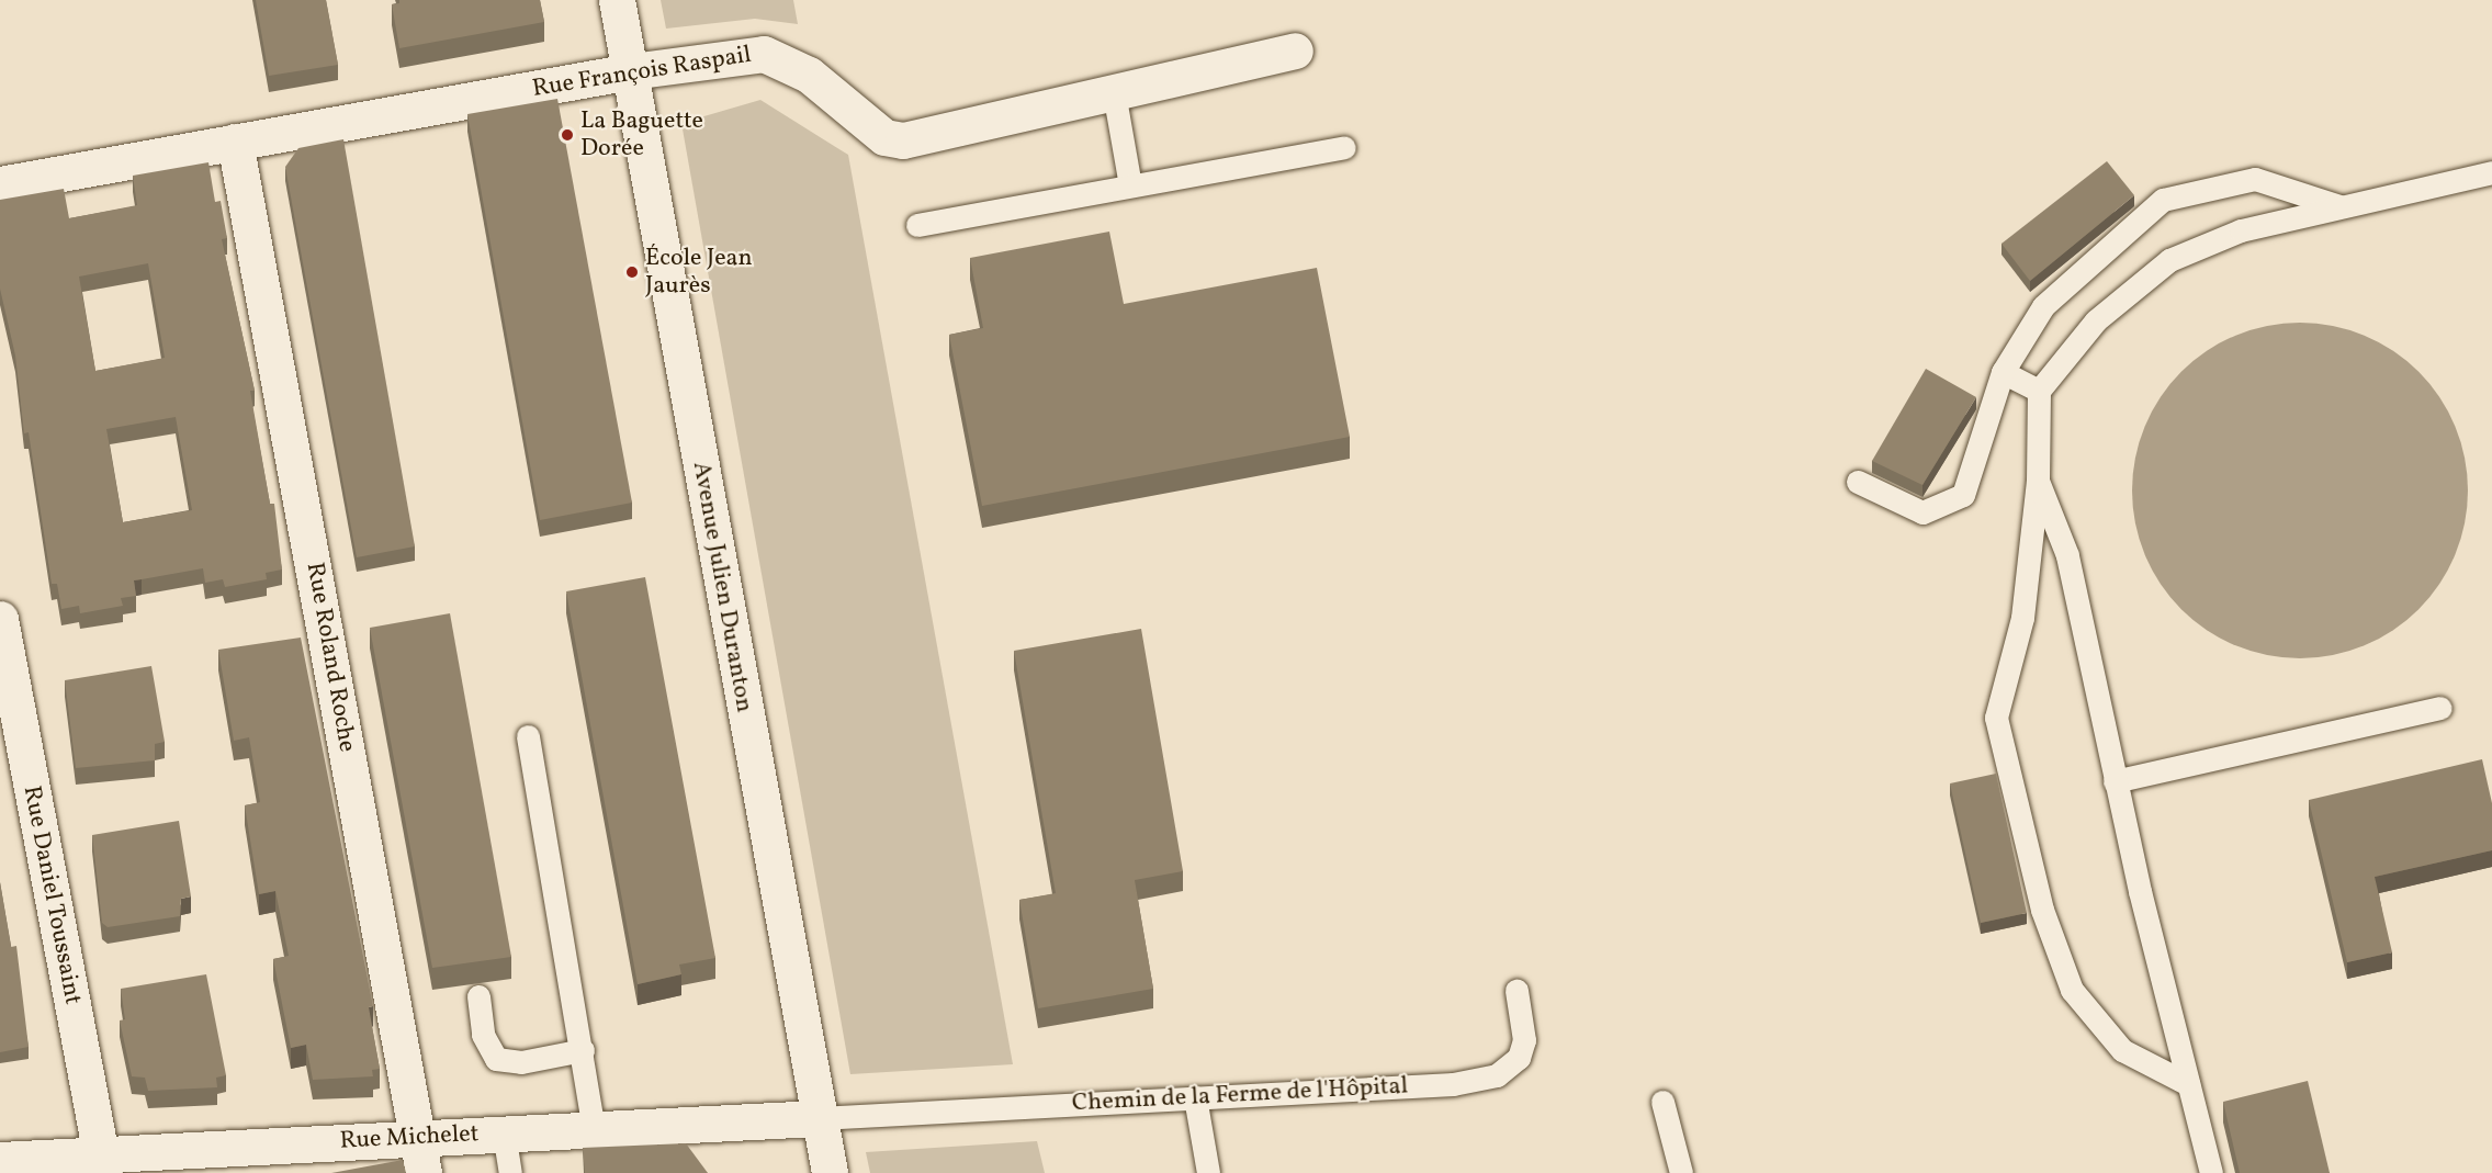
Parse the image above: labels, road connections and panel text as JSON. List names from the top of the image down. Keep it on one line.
{"streets":{"street":["Rue François Raspail","Avenue Julien Duranton","Rue Roland Roche","Rue Daniel Toussaint","Rue Michelet"],"lane":["Chemin de la Ferme de l'Hôpital"]},"crossings":[["Rue François Raspail","Avenue Julien Duranton"],["Rue François Raspail","Rue Roland Roche"],["Avenue Julien Duranton","Chemin de la Ferme de l'Hôpital"],["Avenue Julien Duranton","Rue Michelet"],["Rue Roland Roche","Rue Michelet"],["Rue Daniel Toussaint","Rue Michelet"],["Chemin de la Ferme de l'Hôpital","Rue Michelet"]],"places":["La Baguette Dorée","École Jean Jaurès"]}
